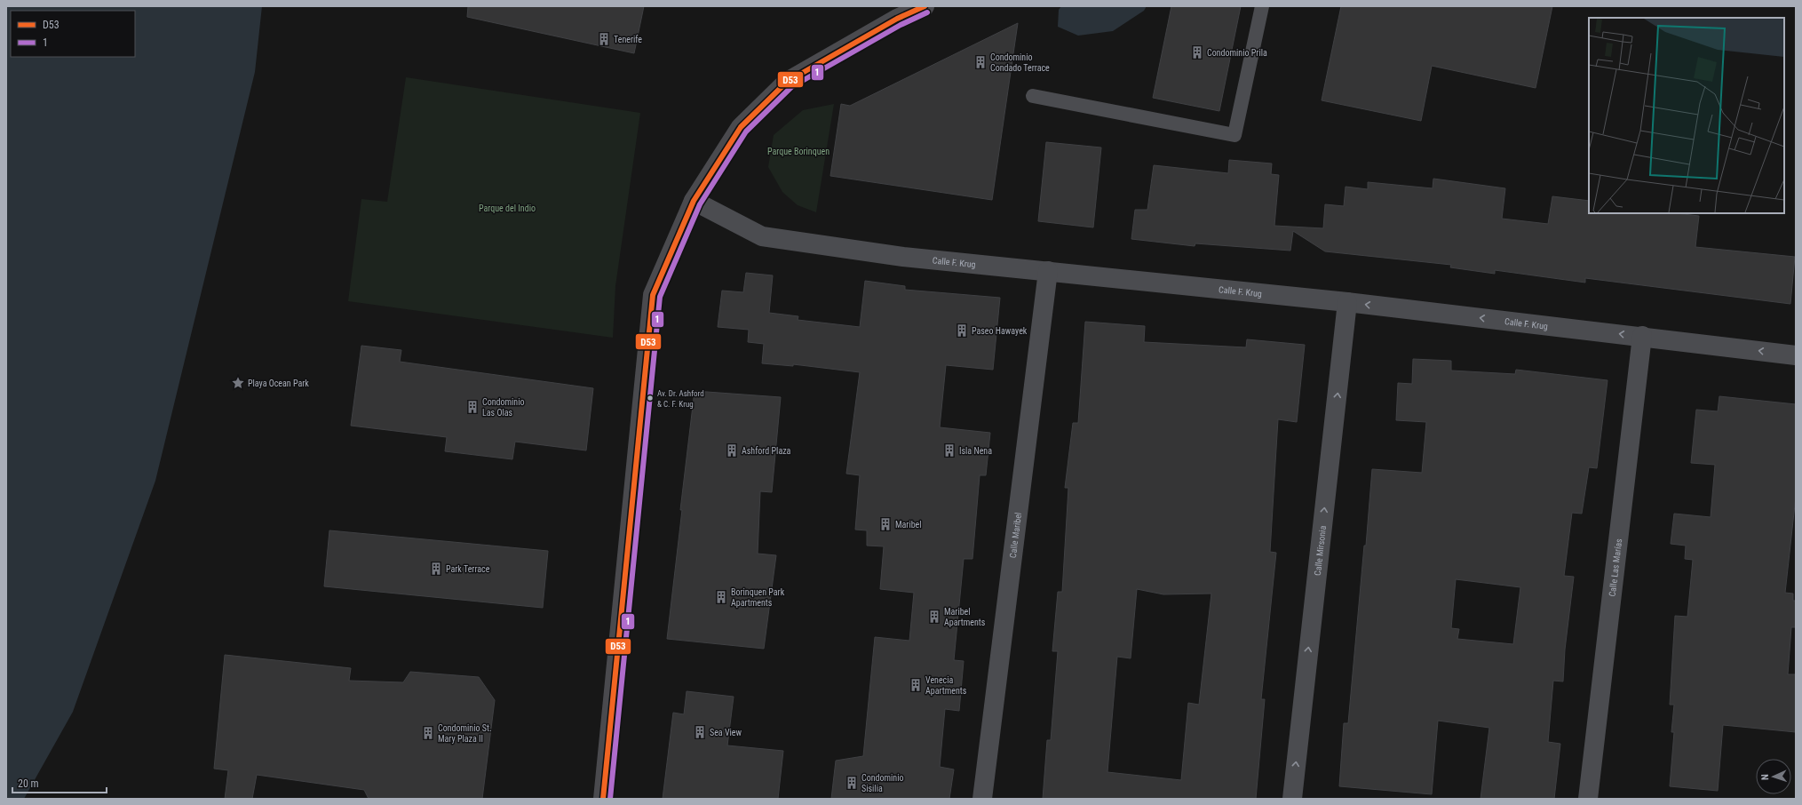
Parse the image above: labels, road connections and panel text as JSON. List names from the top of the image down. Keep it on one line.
{"streets":{"street":["Calle F. Krug","Calle Maribel","Calle Mirsonia","Calle Las Marías"]},"crossings":[["Calle F. Krug","Calle Maribel"],["Calle F. Krug","Calle Mirsonia"],["Calle F. Krug","Calle Las Marías"]],"one_way":["Calle F. Krug","Calle Mirsonia"],"parks":["Parque Borinquen","Parque del Indio"],"places":{"building":["Tenerife","Condominio Prila","Condominio Condado Terrace","Paseo Hawayek","Condominio Las Olas","Ashford Plaza","Isla Nena","Maribel","Park Terrace","Borinquen Park Apartments","Maribel Apartments","Venecia Apartments","Sea View","Condominio St. Mary Plaza II","Condominio Sisilia"],"place":["Playa Ocean Park"],"other":["Av. Dr. Ashford & C. F. Krug"]},"lines":["transit line D53","transit line 1"],"legend":["D53","1"],"scale_bar":"20 m","north":"left"}
